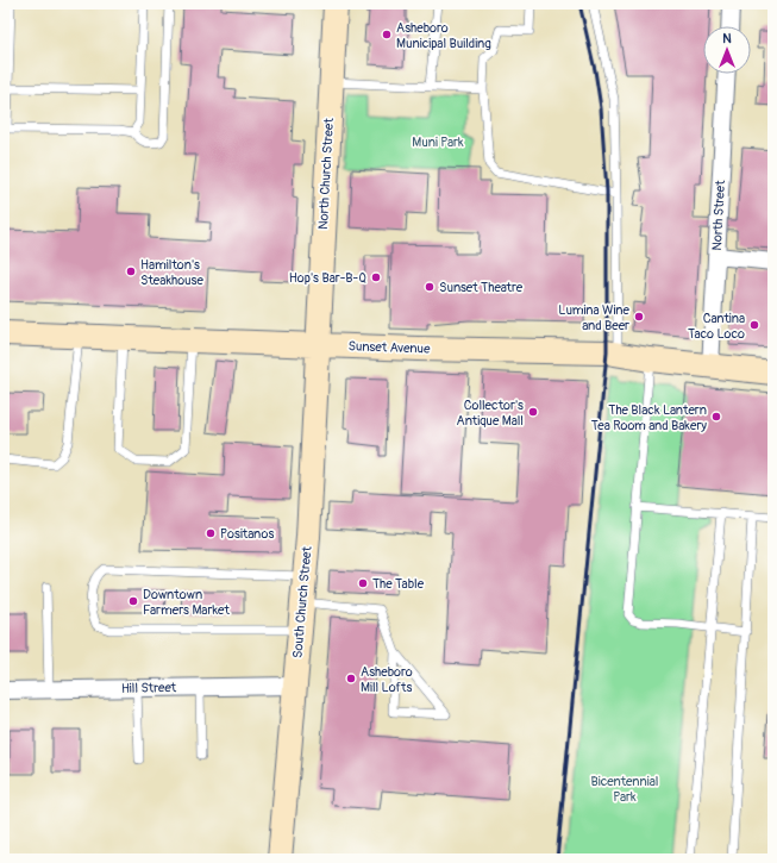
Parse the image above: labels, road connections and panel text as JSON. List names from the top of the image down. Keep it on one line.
{"streets":{"street":["North Church Street","North Street","Sunset Avenue","South Church Street","Hill Street"]},"crossings":[["North Church Street","Sunset Avenue"],["North Church Street","South Church Street"],["North Street","Sunset Avenue"],["Sunset Avenue","South Church Street"],["South Church Street","Hill Street"]],"parks":["Muni Park","Bicentennial Park"],"places":["Asheboro Municipal Building","Hamilton's Steakhouse","Hop's Bar-B-Q","Sunset Theatre","Lumina Wine and Beer","Cantina Taco Loco","Collector's Antique Mall","The Black Lantern Tea Room and Bakery","Positanos","The Table","Downtown Farmers Market","Asheboro Mill Lofts"],"north":"top"}
